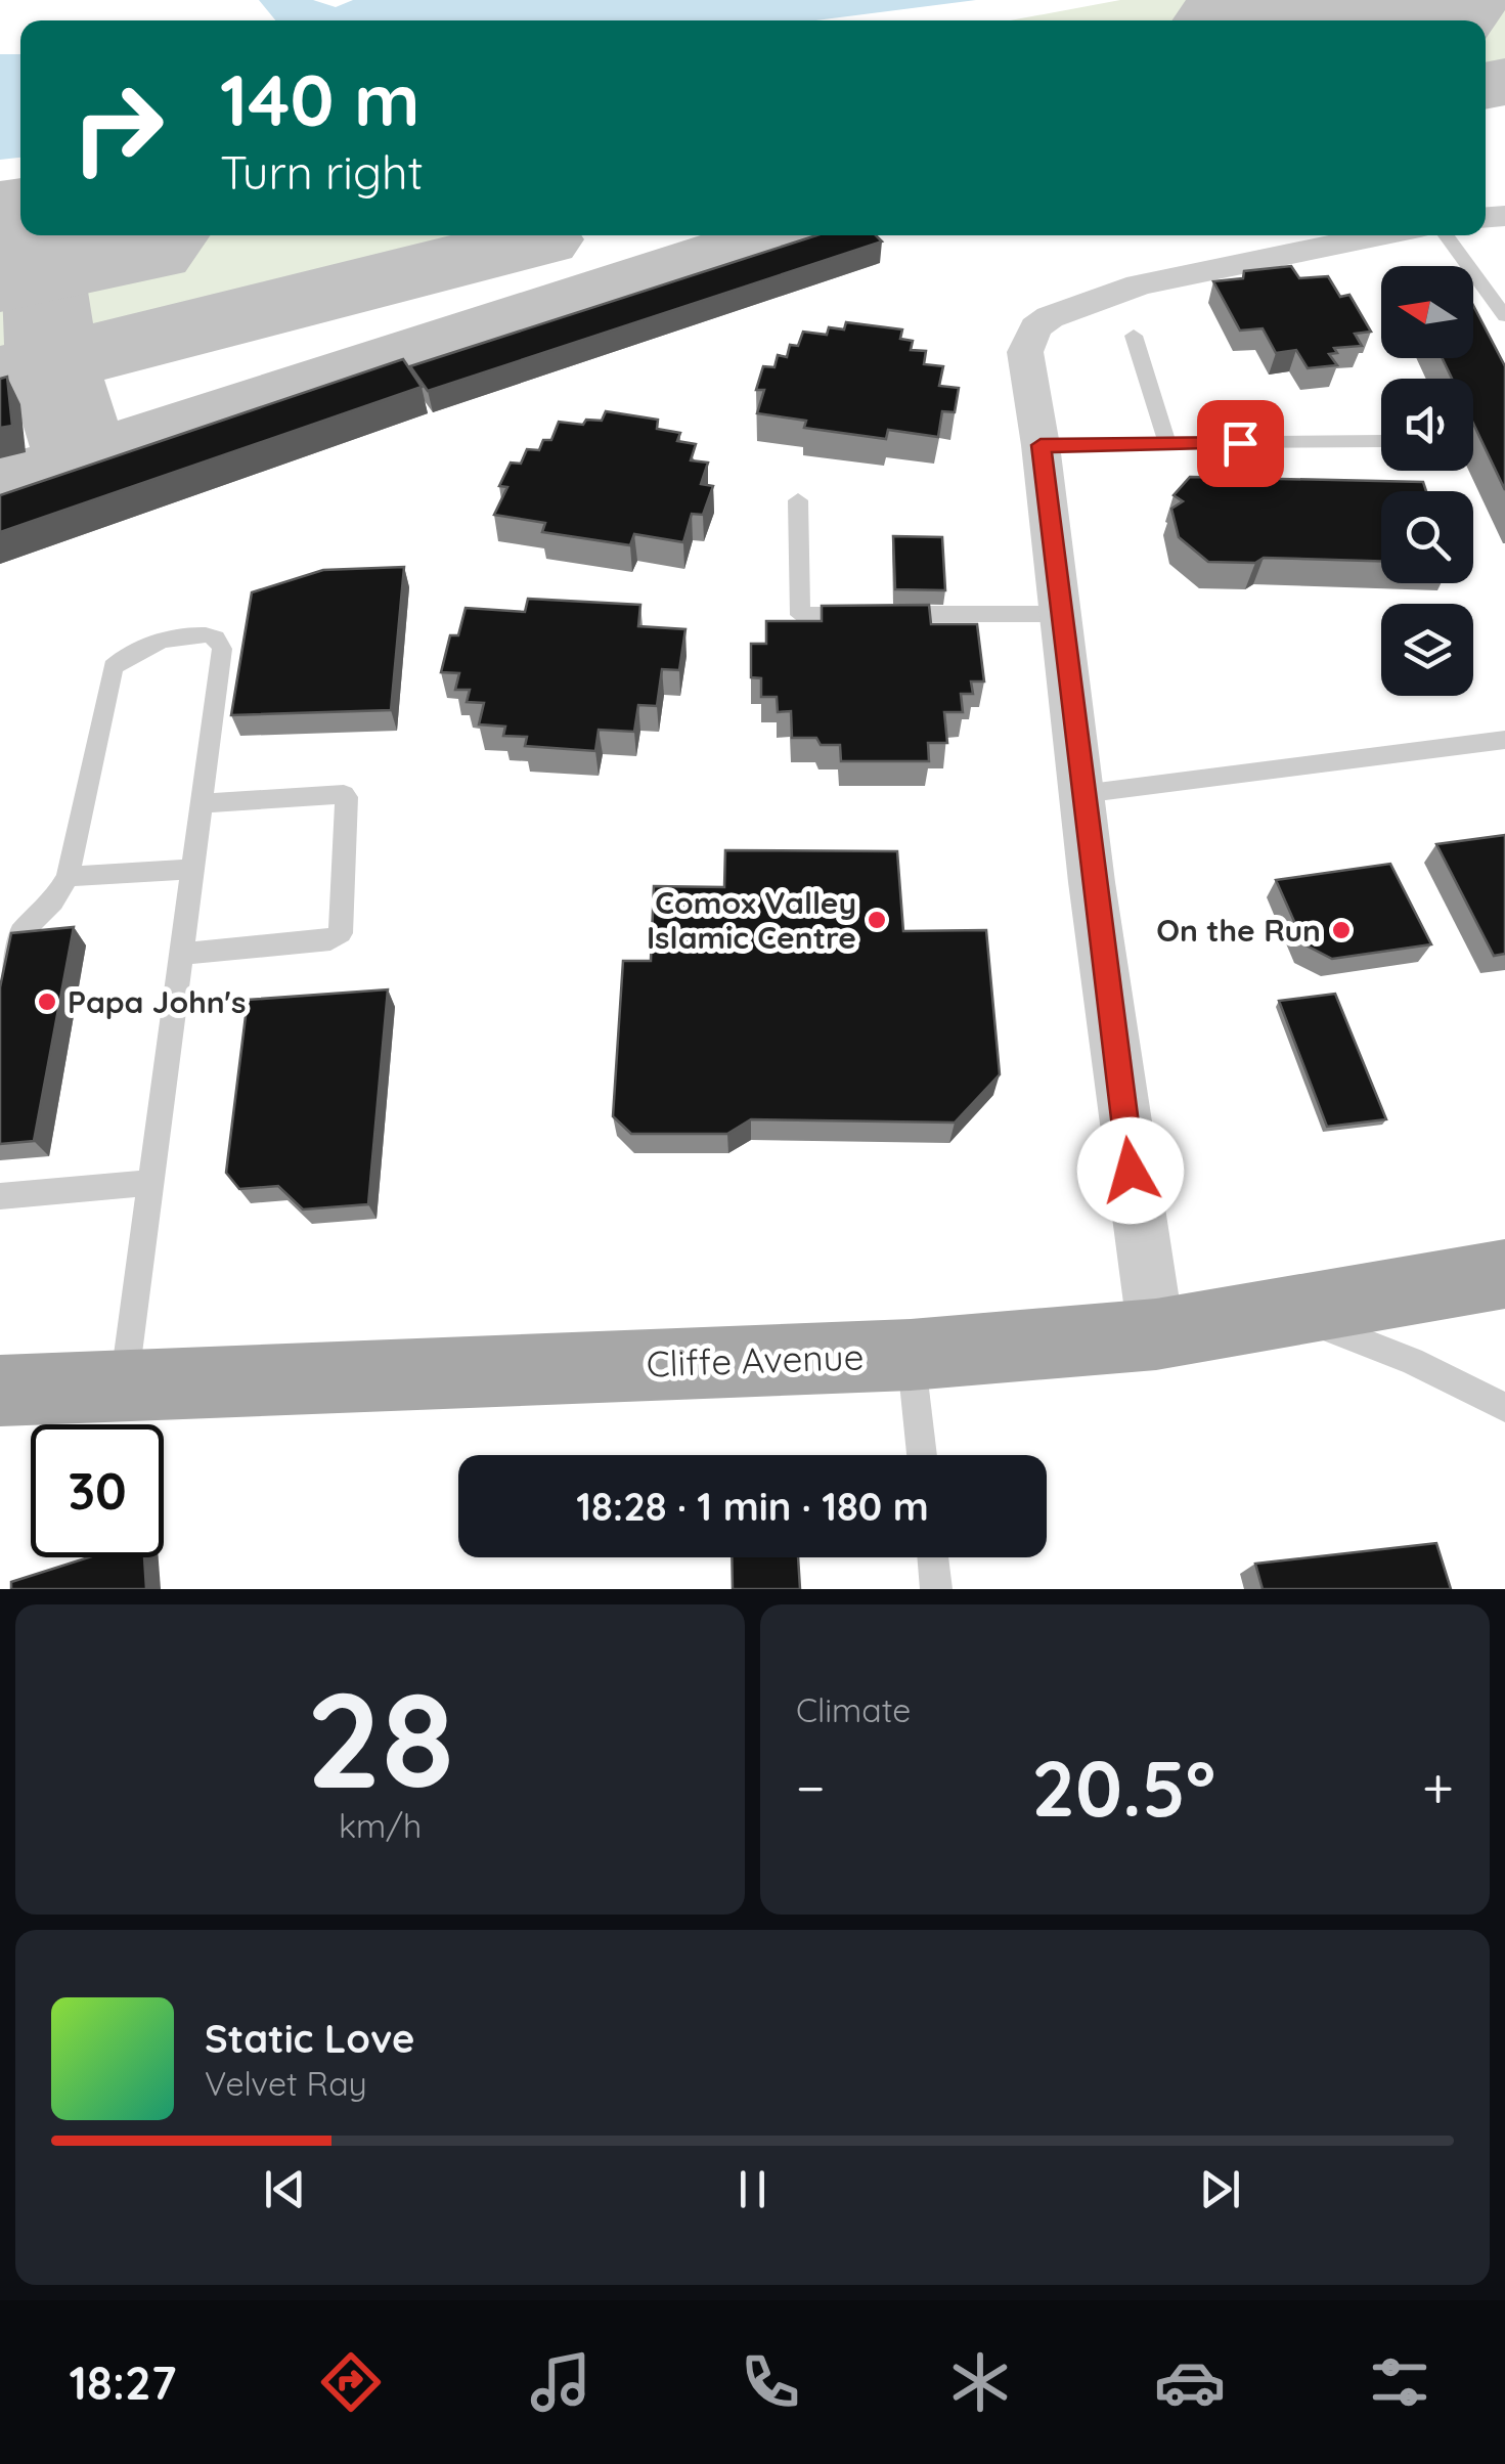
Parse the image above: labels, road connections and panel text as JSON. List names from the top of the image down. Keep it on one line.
{"streets":{"main road":["Cliffe Avenue"]},"places":["Comox Valley Islamic Centre","On the Run","Papa John's"],"north":"left","page":{"turn":["140 m","Turn right"],"limit":"30","trip":"18:28 · 1 min · 180 m","tile":[["28","km/h"],"Climate"],"heat":["−","20.5°","+"],"song":["Static Love","Velvet Ray"],"tabs":"18:27"}}
